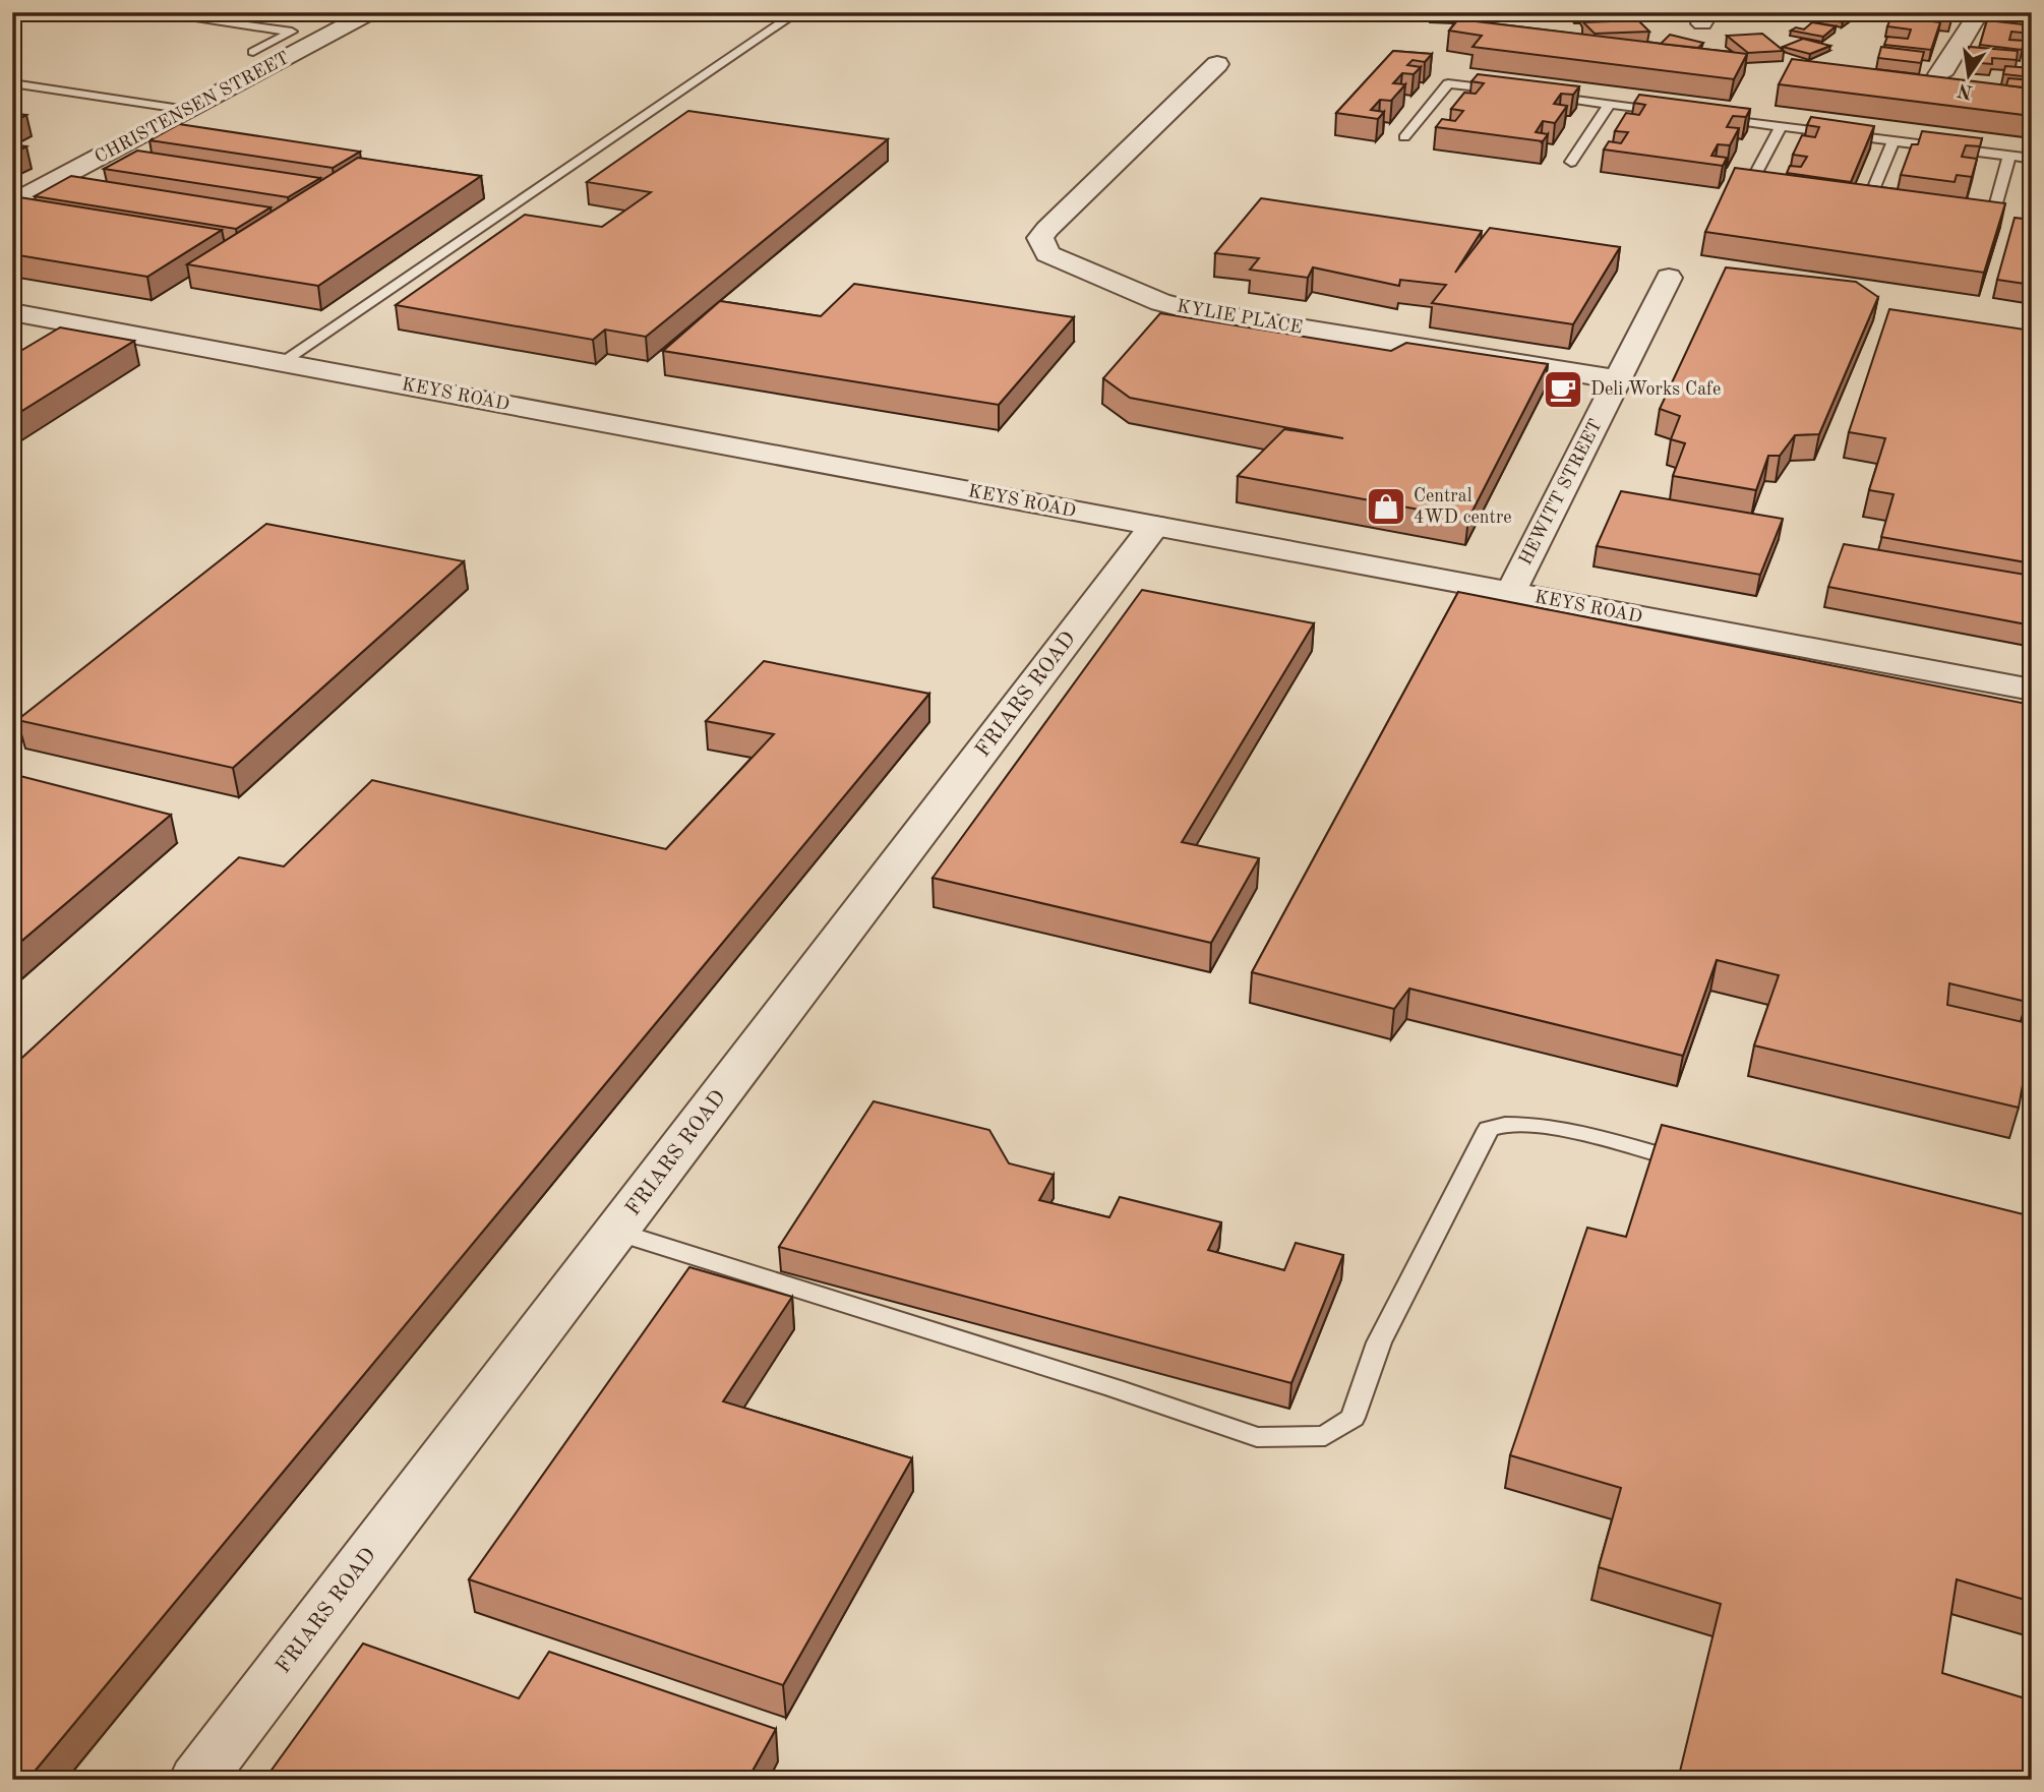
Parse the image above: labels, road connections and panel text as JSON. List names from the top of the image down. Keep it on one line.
{"streets":{"street":["CHRISTENSEN STREET","KYLIE PLACE","KEYS ROAD","HEWITT STREET","FRIARS ROAD"]},"crossings":[["KYLIE PLACE","HEWITT STREET"],["KEYS ROAD","HEWITT STREET"],["KEYS ROAD","FRIARS ROAD"]],"places":{"cafe":["Deli Works Cafe"],"shop":["Central 4WD centre"]},"north":"bottom"}
